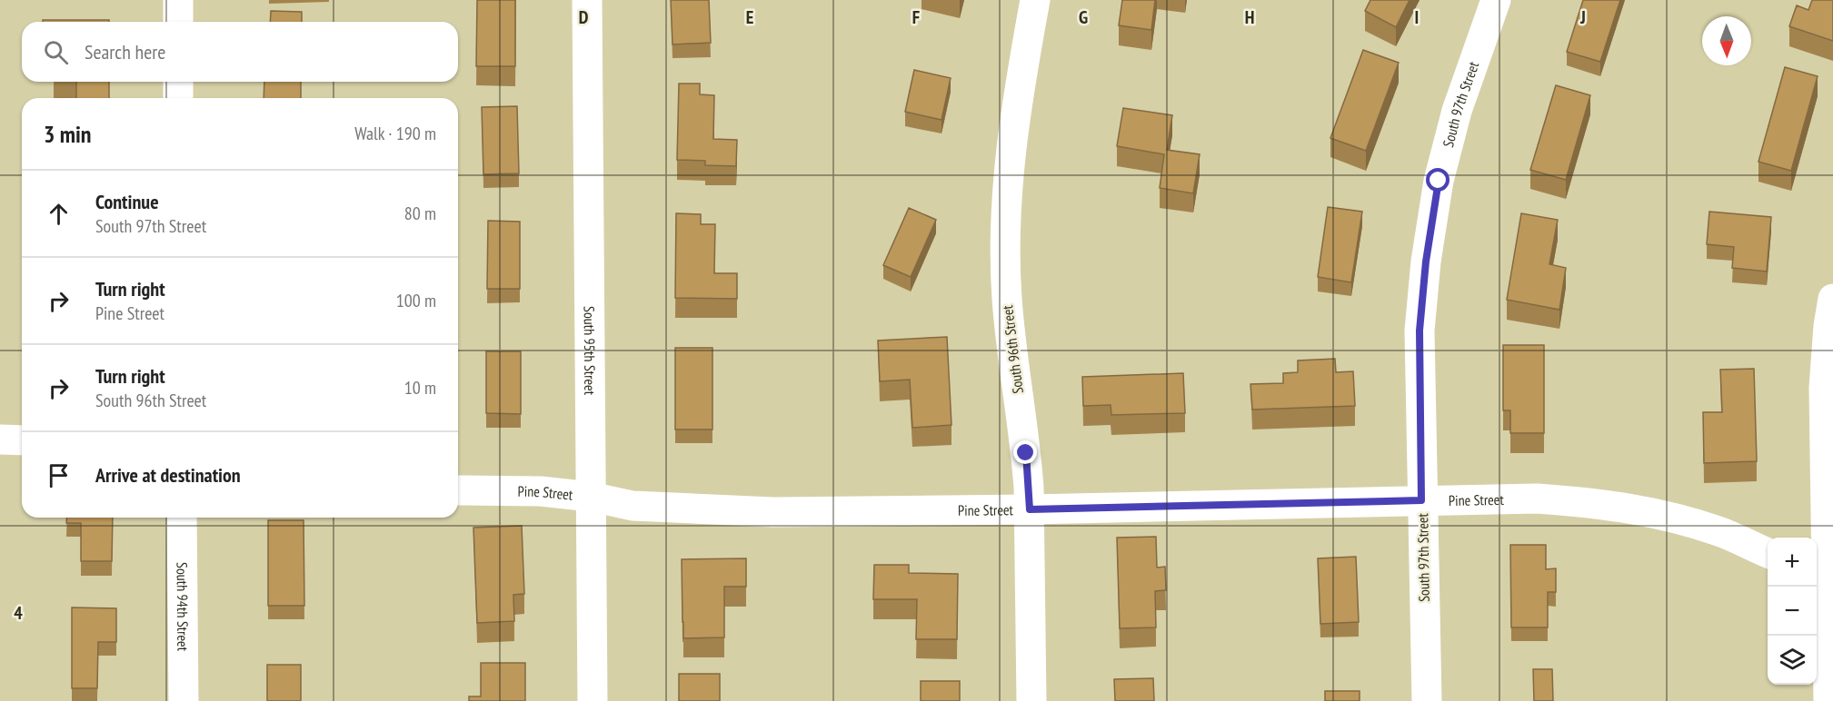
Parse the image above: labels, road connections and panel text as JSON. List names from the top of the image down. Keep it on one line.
{"streets":{"street":["South 97th Street","South 96th Street","South 95th Street","Pine Street","South 94th Street"]},"crossings":[["South 97th Street","Pine Street"],["South 96th Street","Pine Street"],["South 95th Street","Pine Street"]],"north":"bottom","page":{"search":"Search here","heading":["3 min","Walk · 190 m"],"list":[["Continue","South 97th Street","80 m"],["Turn right","Pine Street","100 m"],["Turn right","South 96th Street","10 m"],"Arrive at destination"],"map_buttons":["+","−"]},"grid":{"columns":["D","E","F","G","H","I","J"],"rows":["4"]}}
